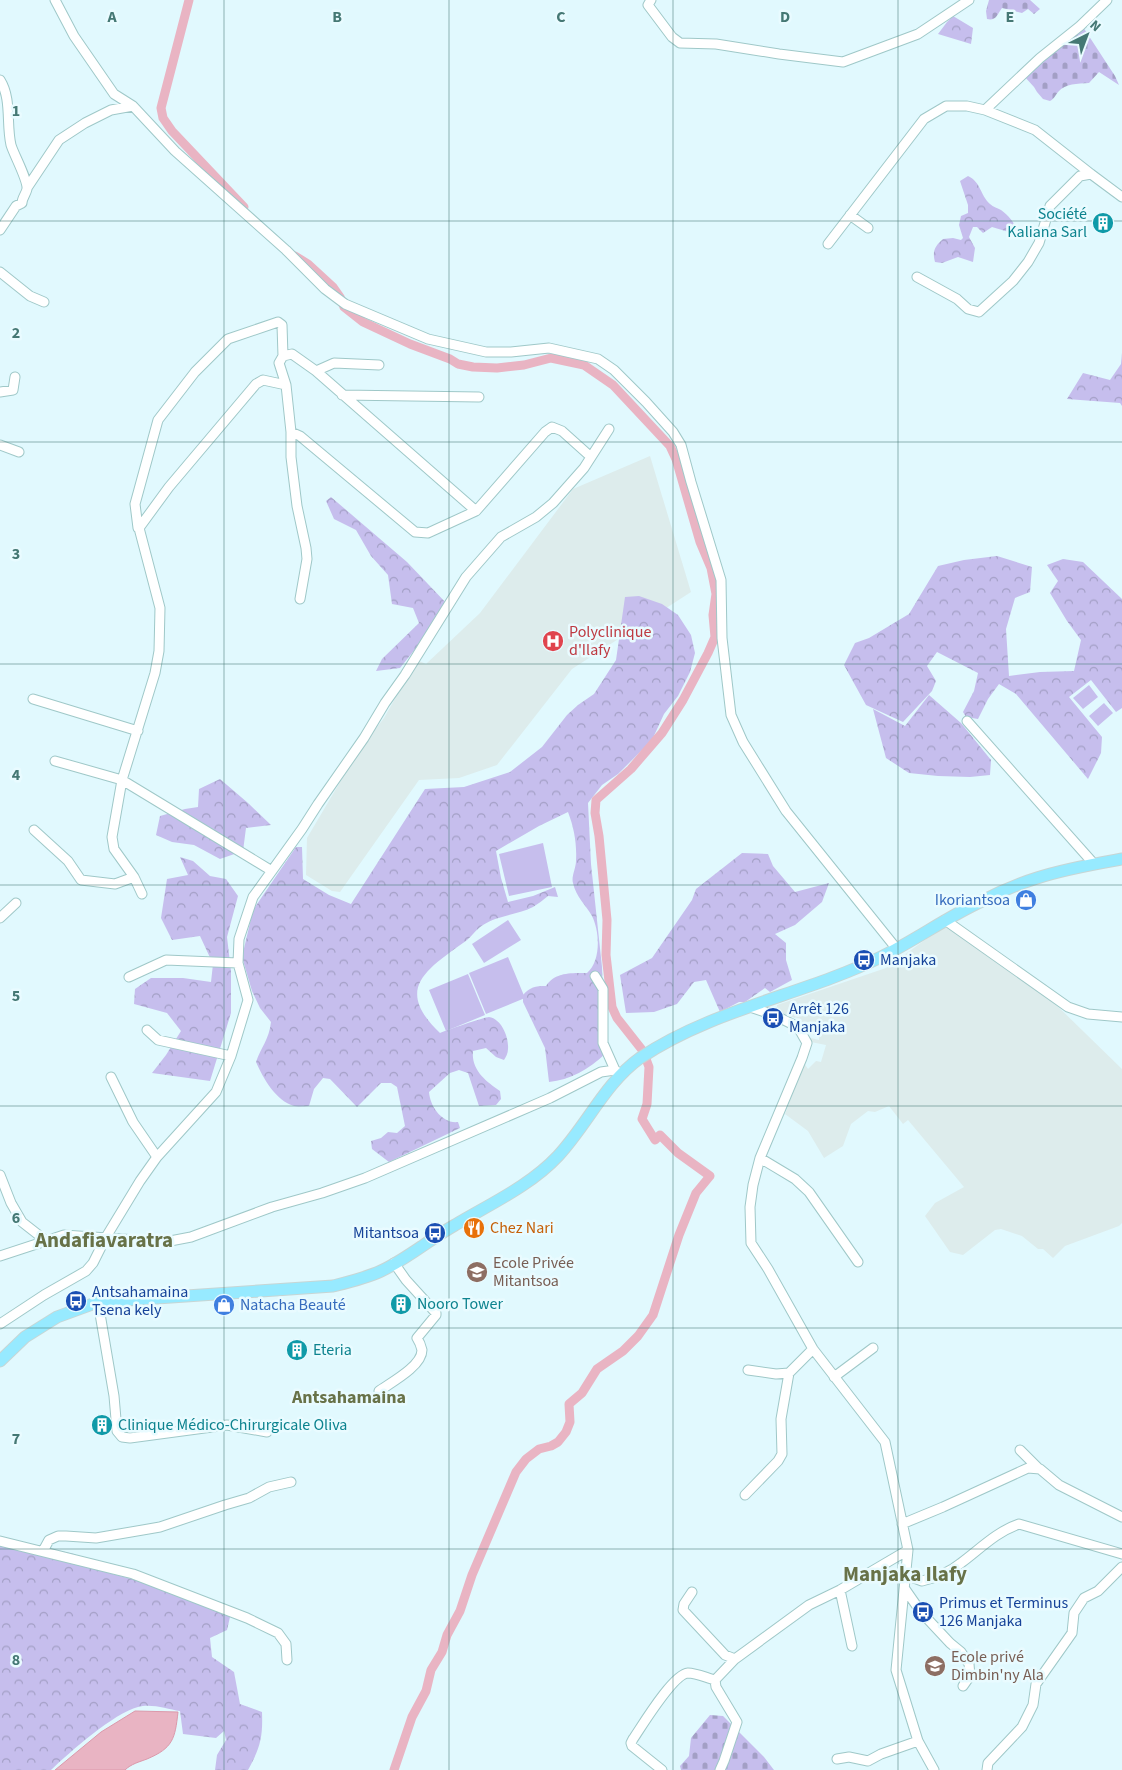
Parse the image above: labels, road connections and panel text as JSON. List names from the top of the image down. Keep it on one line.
{"districts":["Andafiavaratra","Antsahamaina","Manjaka Ilafy"],"places":{"building":["Société Kaliana Sarl","Nooro Tower","Eteria","Clinique Médico-Chirurgicale Oliva"],"hospital":["Polyclinique d'Ilafy"],"shop":["Ikoriantsoa","Natacha Beauté"],"bus stop":["Manjaka","Arrêt 126 Manjaka","Mitantsoa","Antsahamaina Tsena kely","Primus et Terminus 126 Manjaka"],"restaurant":["Chez Nari"],"school or university":["Ecole Privée Mitantsoa","Ecole privé Dimbin'ny Ala"]},"north":"top right","grid":{"columns":["A","B","C","D","E"],"rows":["1","2","3","4","5","6","7","8"]}}
